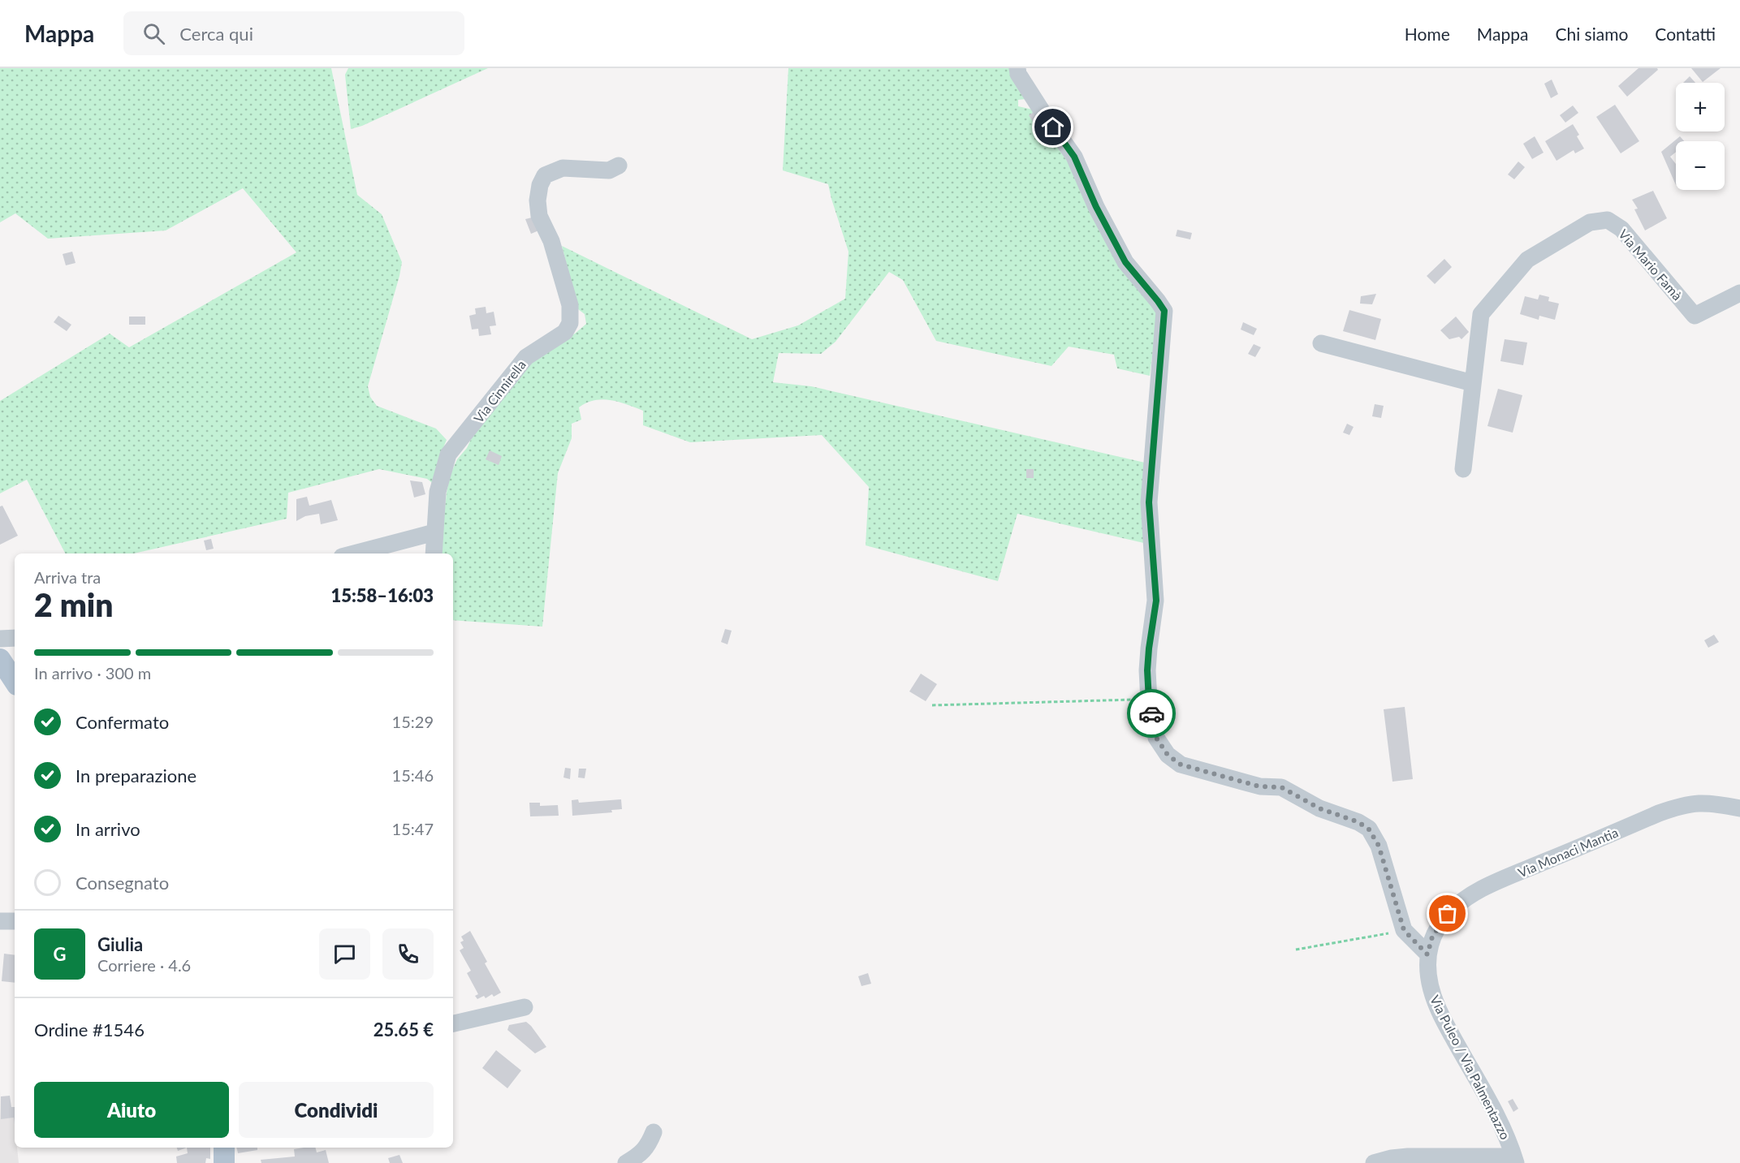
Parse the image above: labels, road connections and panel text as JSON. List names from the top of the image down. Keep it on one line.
{"streets":{"street":["Via Mario Famà","Via Cinnirella","Via Monaci Mantia","Via Puleo / Via Palmentazzo"]},"crossings":[["Via Monaci Mantia","Via Puleo / Via Palmentazzo"]],"page":{"header":"Mappa","search":"Cerca qui","nav":["Home","Mappa","Chi siamo","Contatti"],"map_buttons":["+","−"],"heading":["2 min","Arriva tra","15:58–16:03"],"panel":["Giulia","Corriere · 4.6","Ordine #1546","25.65 €"],"bar":"In arrivo · 300 m","list":[["Confermato","15:29"],["In preparazione","15:46"],["In arrivo","15:47"],"Consegnato"],"round":"G","buttons":["Aiuto","Condividi"]}}
